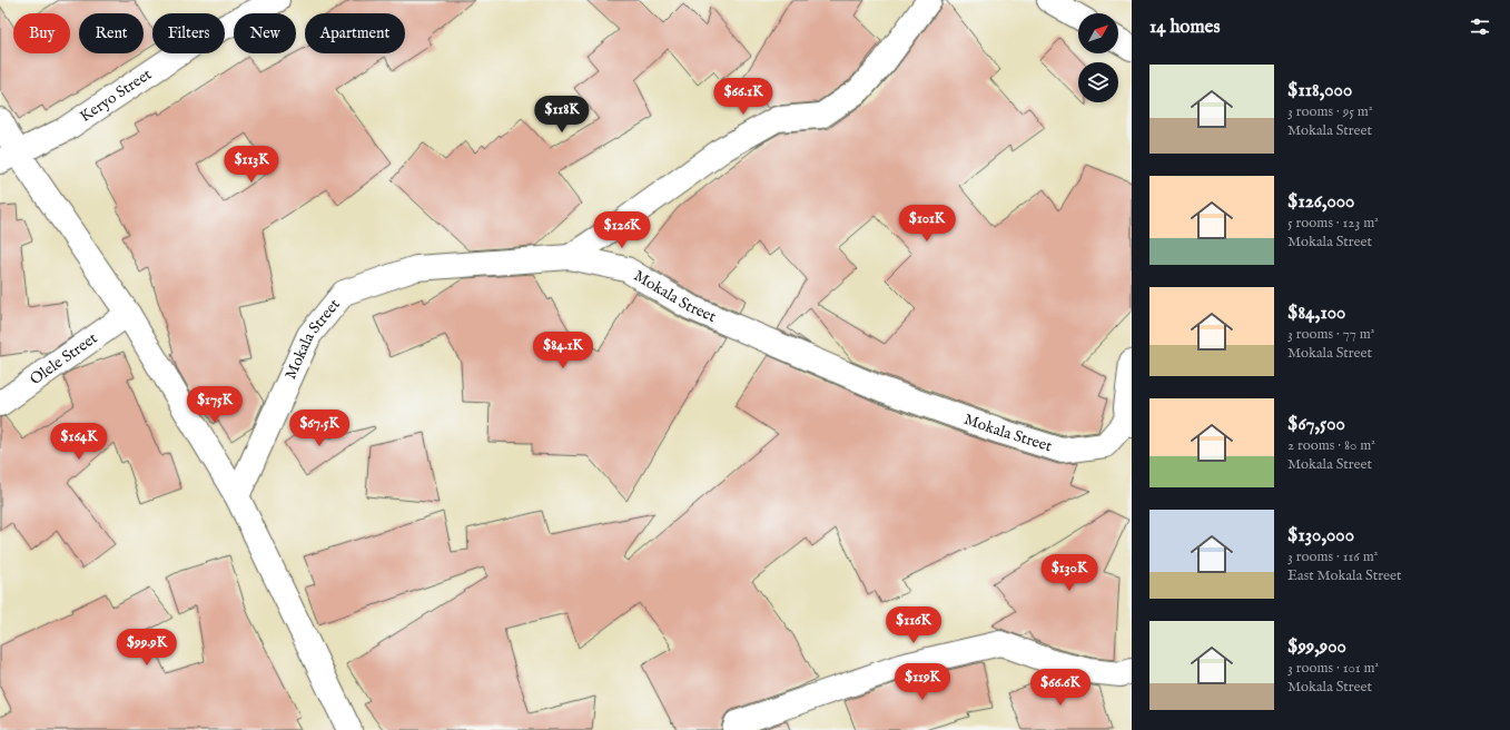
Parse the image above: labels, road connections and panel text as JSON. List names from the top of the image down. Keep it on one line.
{"streets":{"street":["Keryo Street","Mokala Street","Olele Street"]},"north":"top right","page":{"heading":"14 homes","chip":["Buy","Rent","Filters","New","Apartment"],"list":[{"name":"$118,000","note":"3 rooms · 95 m² · Mokala Street"},{"name":"$126,000","note":"5 rooms · 123 m² · Mokala Street"},{"name":"$84,100","note":"3 rooms · 77 m² · Mokala Street"},{"name":"$67,500","note":"2 rooms · 80 m² · Mokala Street"},{"name":"$130,000","note":"3 rooms · 116 m² · East Mokala Street"},{"name":"$99,900","note":"3 rooms · 101 m² · Mokala Street"}],"price":["$66.1K","$118K","$113K","$101K","$126K","$84.1K","$175K","$67.5K","$164K","$130K","$116K","$99.9K","$119K","$66.6K"]}}
